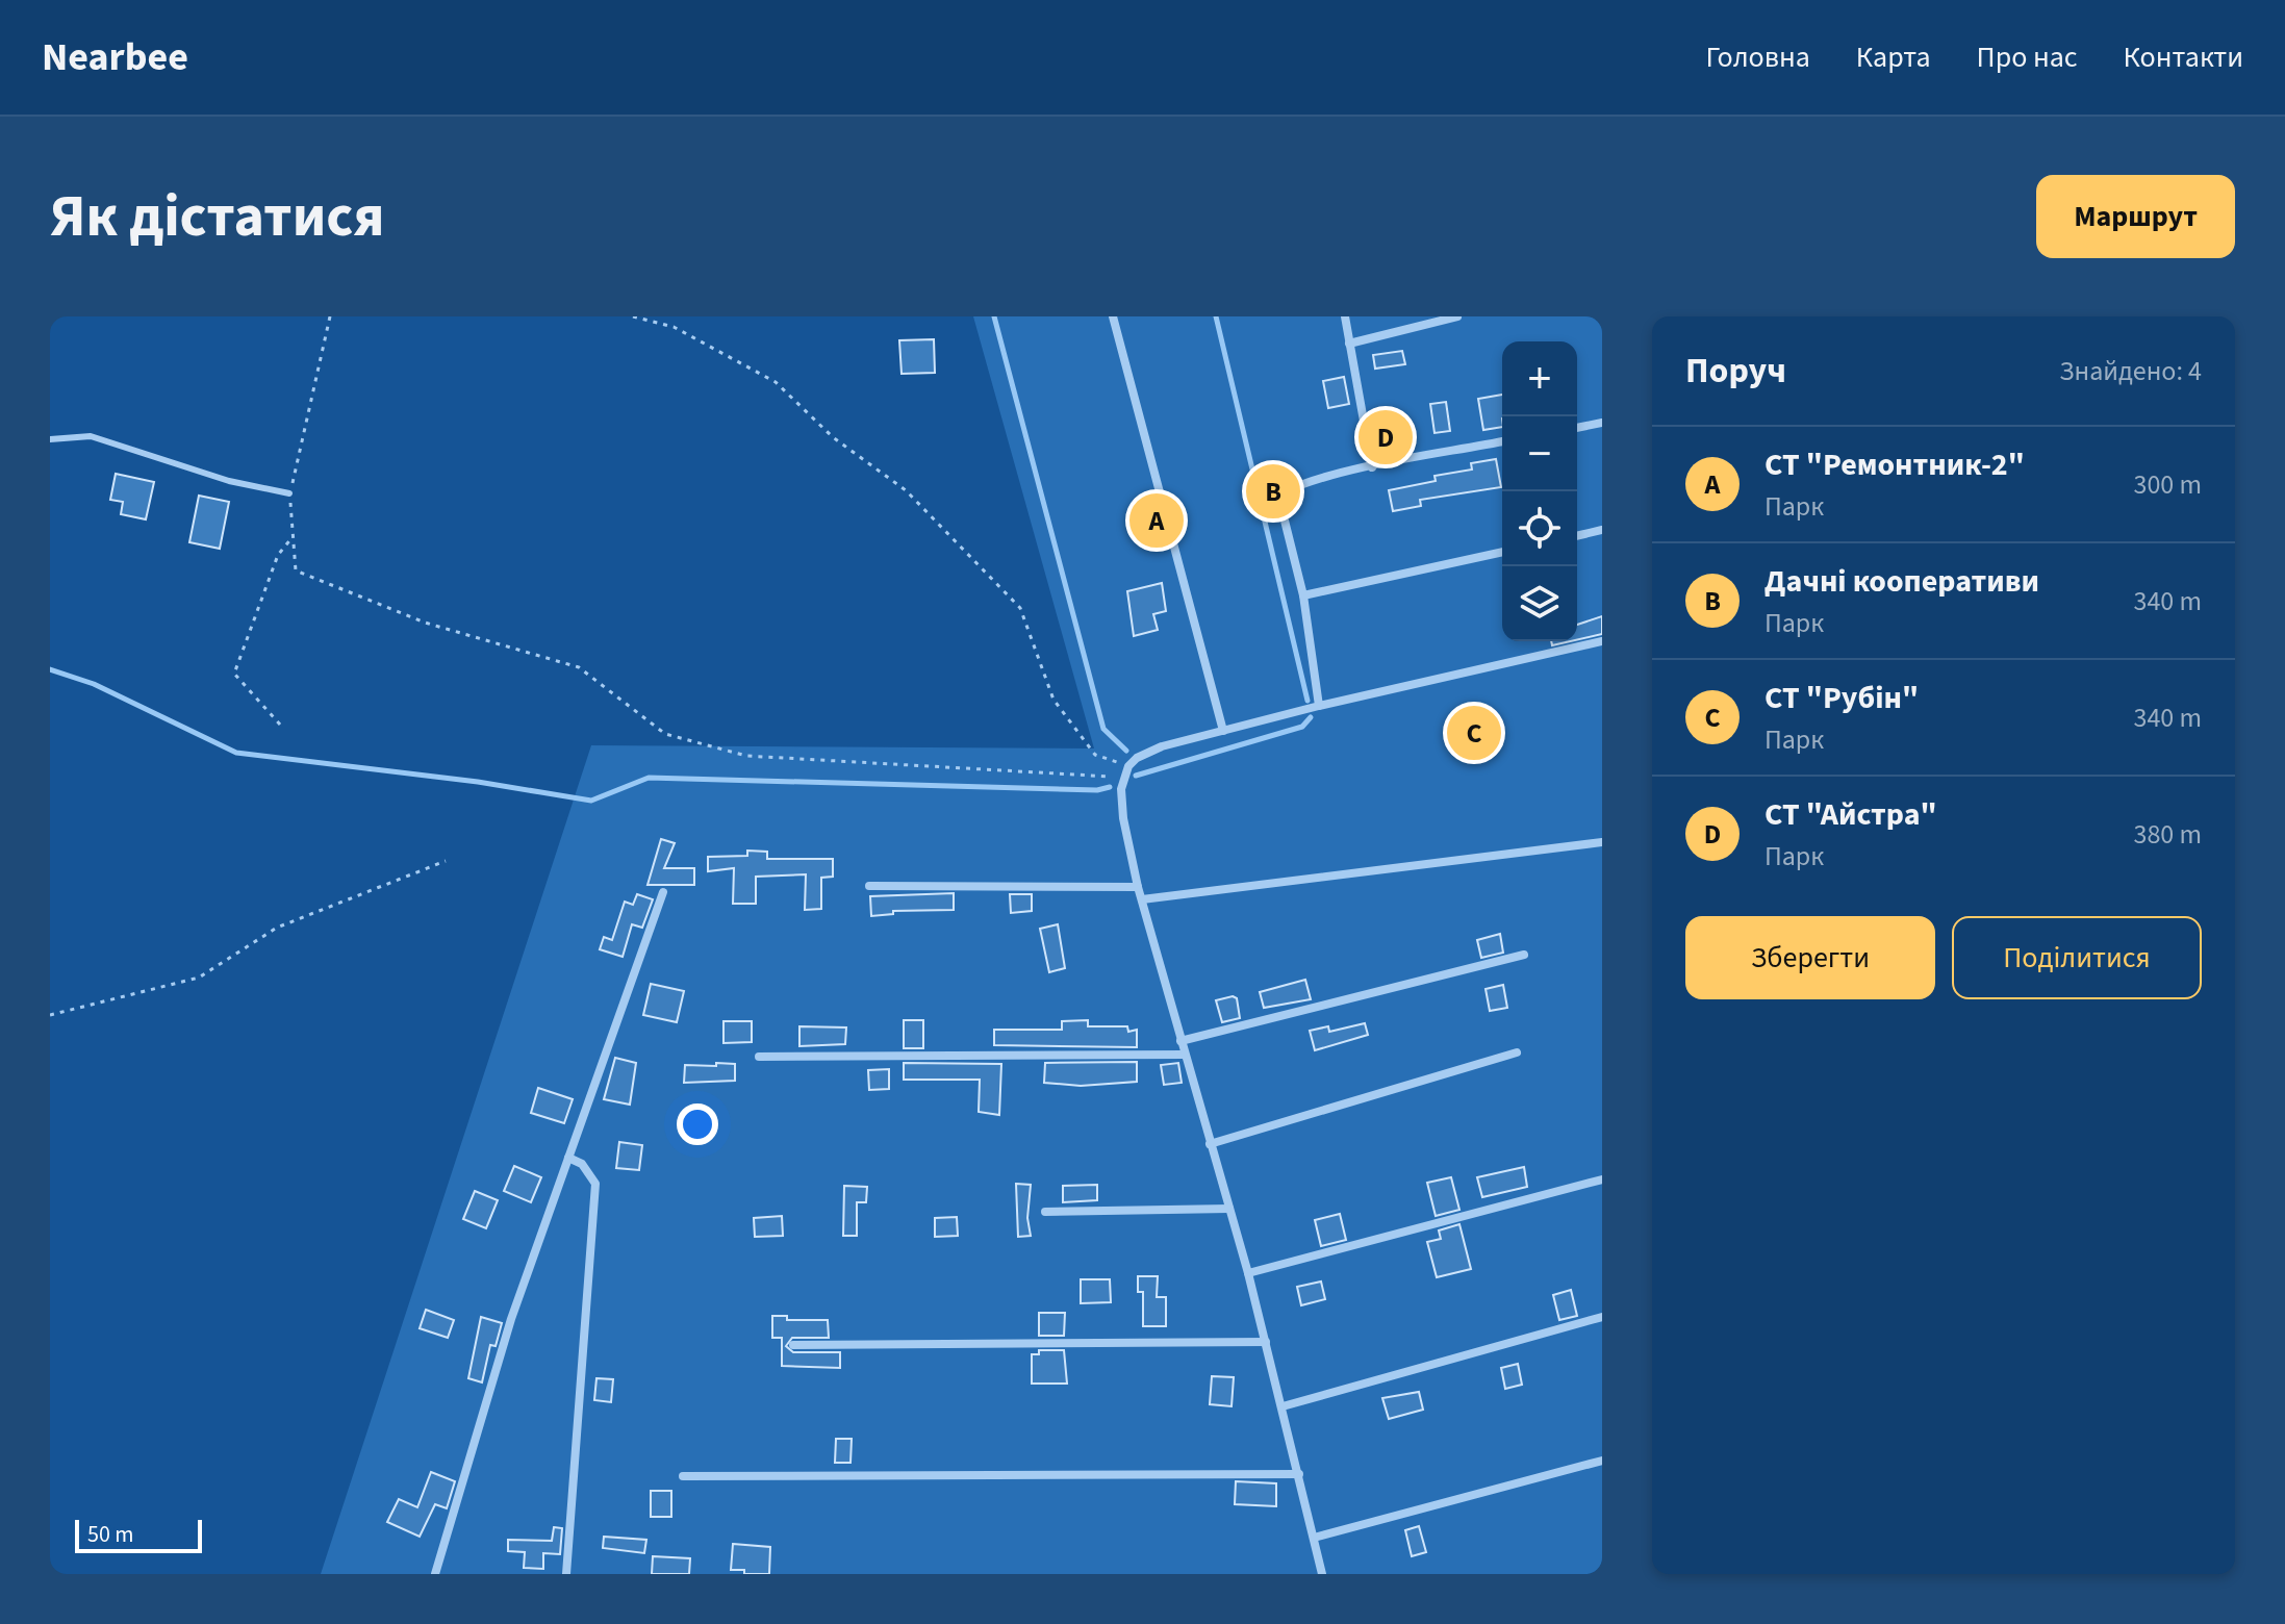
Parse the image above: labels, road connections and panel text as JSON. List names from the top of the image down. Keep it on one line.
{"scale_bar":"50 m","page":{"header":"Nearbee","nav":["Головна","Карта","Про нас","Контакти"],"buttons":["Маршрут",["Зберегти","Поділитися"]],"title":"Як дістатися","heading":["Поруч","Знайдено: 4"],"map_buttons":["+","−"],"pins":["D","B","A","C"],"list":[{"mark":"A","name":"СТ \"Ремонтник-2\"","note":"Парк","value":"300 m"},{"mark":"B","name":"Дачні кооперативи","note":"Парк","value":"340 m"},{"mark":"C","name":"СТ \"Рубін\"","note":"Парк","value":"340 m"},{"mark":"D","name":"СТ \"Айстра\"","note":"Парк","value":"380 m"}],"scale":"50 m"}}
